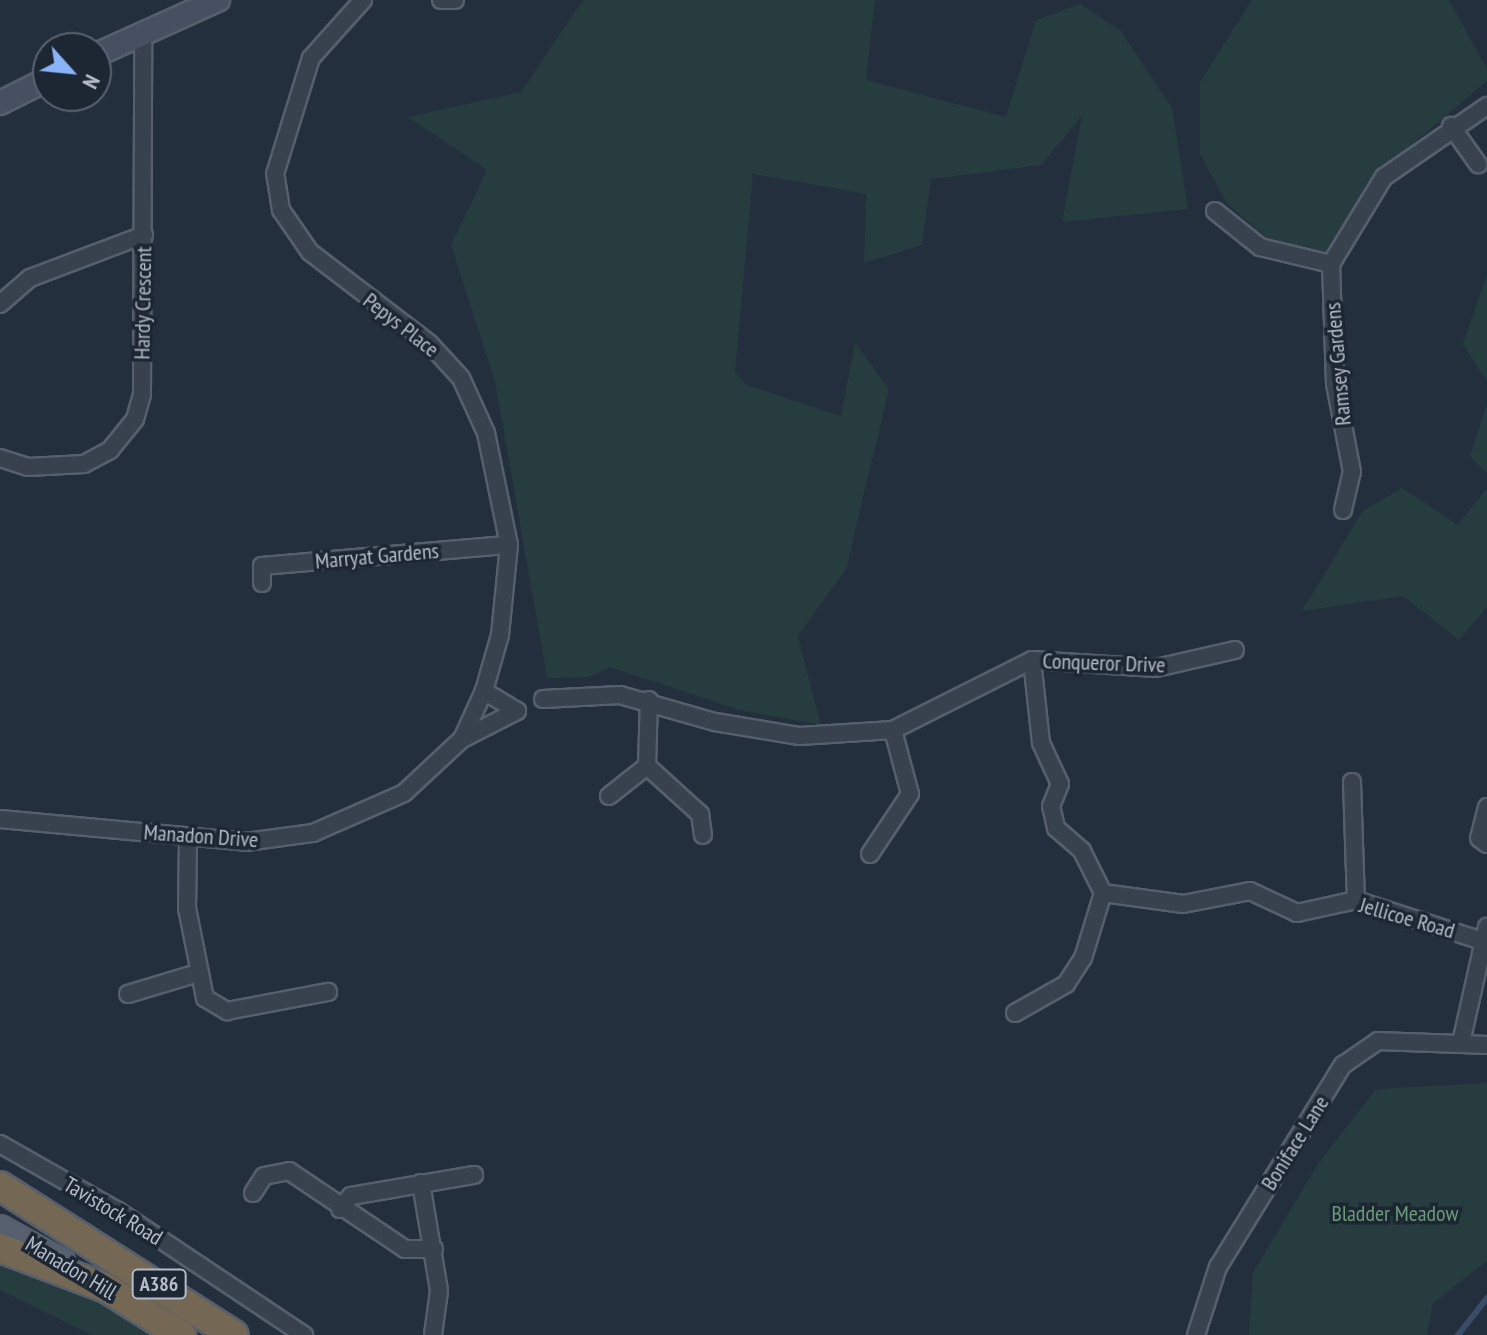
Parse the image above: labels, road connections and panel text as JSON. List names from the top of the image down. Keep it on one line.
{"streets":{"highway":["Manadon Hill","A386"],"street":["Hardy Crescent","Pepys Place","Ramsey Gardens","Marryat Gardens","Conqueror Drive","Manadon Drive","Jellicoe Road","Boniface Lane","Tavistock Road"]},"crossings":[["Pepys Place","Marryat Gardens"],["Pepys Place","Manadon Drive"]],"parks":["Bladder Meadow"],"north":"bottom right"}
